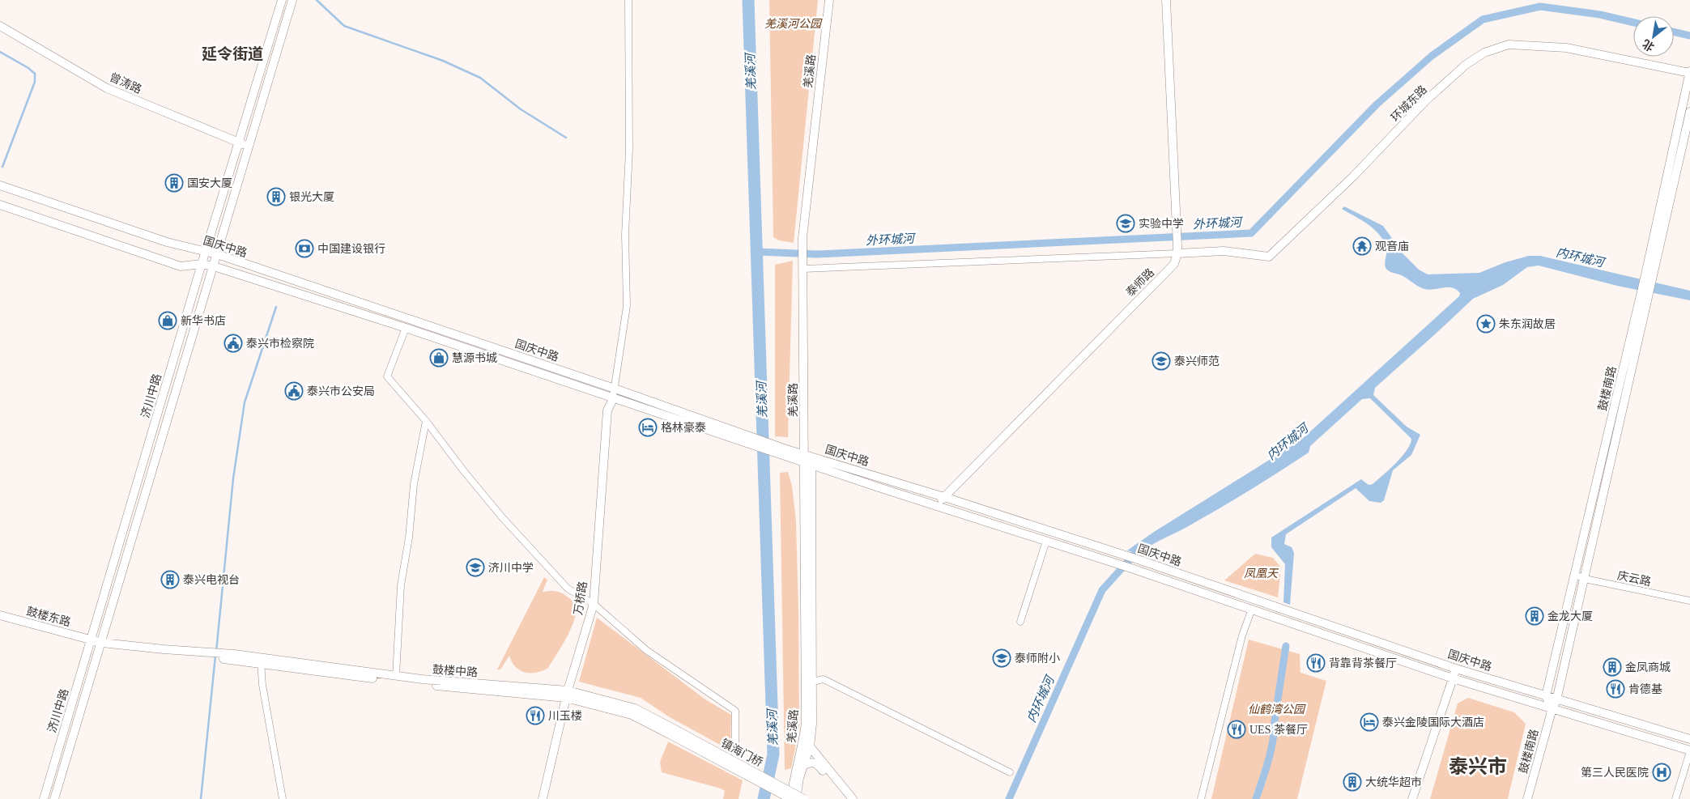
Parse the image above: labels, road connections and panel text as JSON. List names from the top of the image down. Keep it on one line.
{"streets":{"main road":["羌溪路","曾涛路","环城东路","国庆中路","泰师路","鼓楼南路","济川中路","万桥路","鼓楼东路","鼓楼中路","镇海门桥"],"street":["庆云路"]},"crossings":[["羌溪路","国庆中路"],["曾涛路","济川中路"],["环城东路","泰师路"],["环城东路","鼓楼南路"],["国庆中路","泰师路"],["国庆中路","鼓楼南路"],["国庆中路","济川中路"],["国庆中路","万桥路"],["鼓楼南路","庆云路"],["济川中路","鼓楼东路"],["万桥路","鼓楼中路"],["鼓楼东路","鼓楼中路"],["鼓楼中路","镇海门桥"]],"districts":["延令街道","泰兴市"],"water":["羌溪河","外环城河","内环城河"],"parks":["羌溪河公园","凤凰天","仙鹤湾公园"],"places":{"building":["国安大厦","银光大厦","泰兴电视台","金龙大厦","金凤商城","大统华超市"],"school or university":["实验中学","泰兴师范","济川中学","泰师附小"],"temple":["观音庙"],"bank":["中国建设银行"],"shop":["新华书店","慧源书城"],"place":["朱东润故居"],"public building":["泰兴市检察院","泰兴市公安局"],"hotel":["格林豪泰","泰兴金陵国际大酒店"],"restaurant":["背靠背茶餐厅","肯德基","川玉楼","UES 茶餐厅"],"hospital":["第三人民医院"]},"north":"bottom left"}
